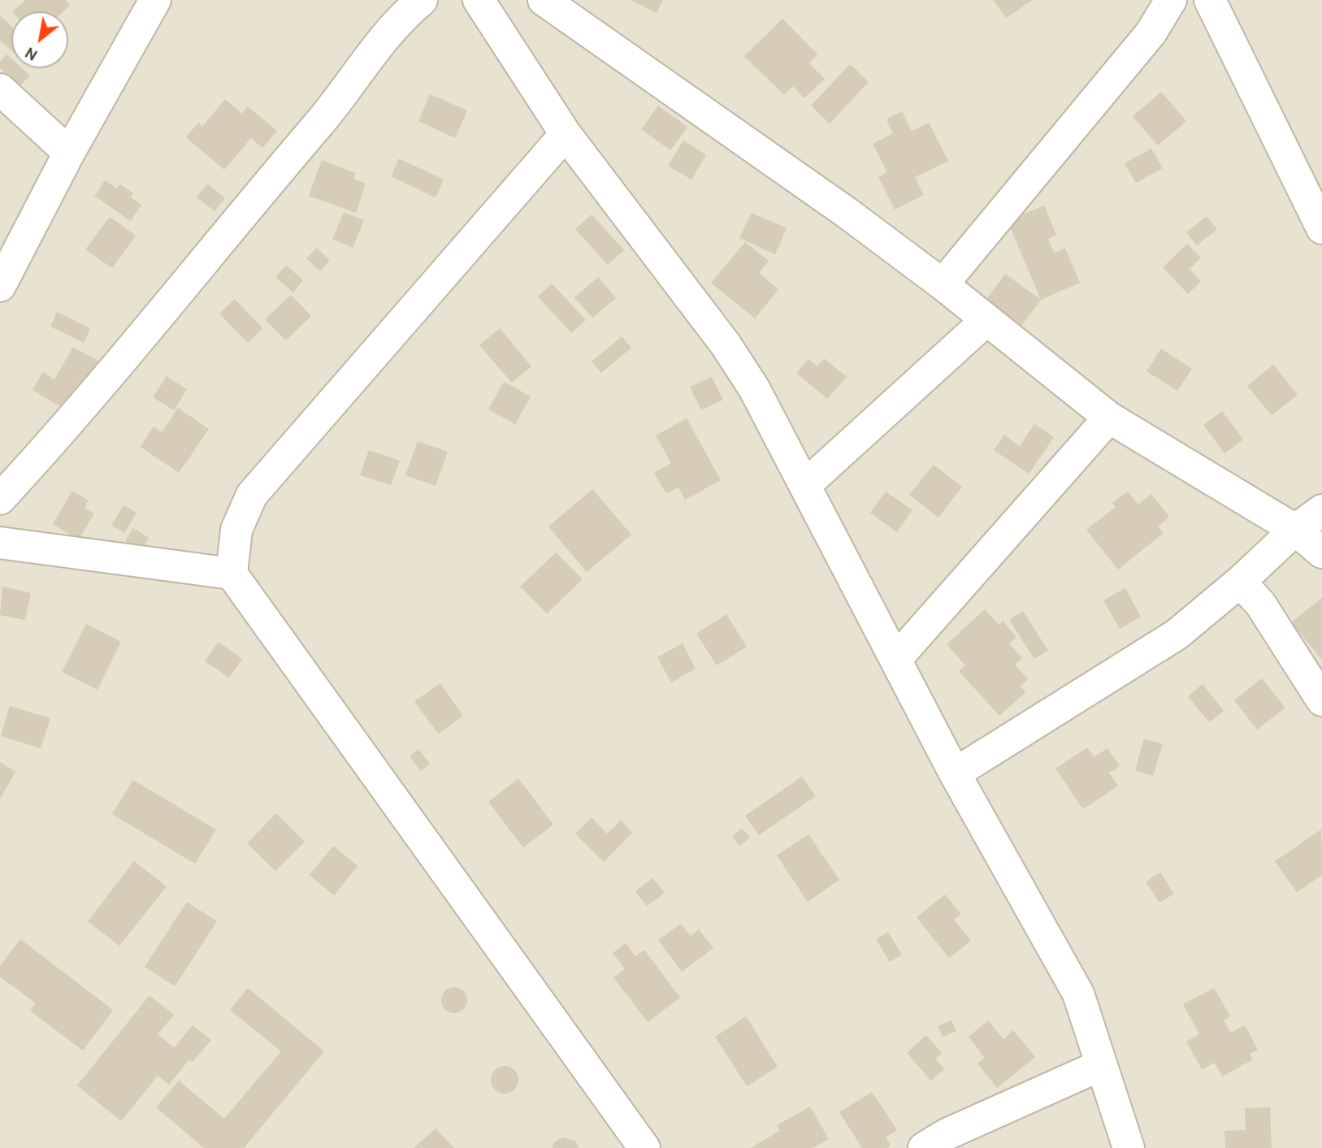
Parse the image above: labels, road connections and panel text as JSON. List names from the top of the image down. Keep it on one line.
{"north":"bottom left"}
